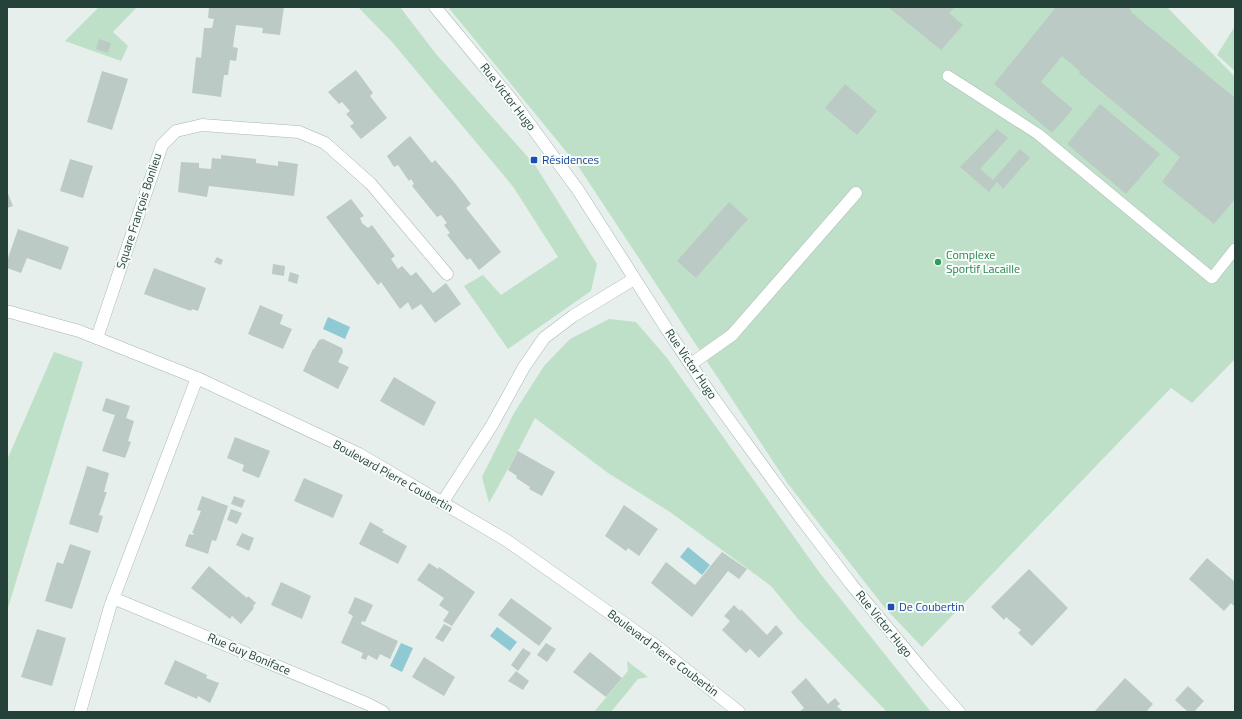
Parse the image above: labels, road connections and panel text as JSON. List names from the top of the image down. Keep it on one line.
{"streets":{"street":["Rue Victor Hugo","Square François Bonlieu","Boulevard Pierre Coubertin","Rue Guy Boniface"]},"crossings":[["Square François Bonlieu","Boulevard Pierre Coubertin"]],"places":{"transit":["Résidences","De Coubertin"],"other":["Complexe Sportif Lacaille"]}}
